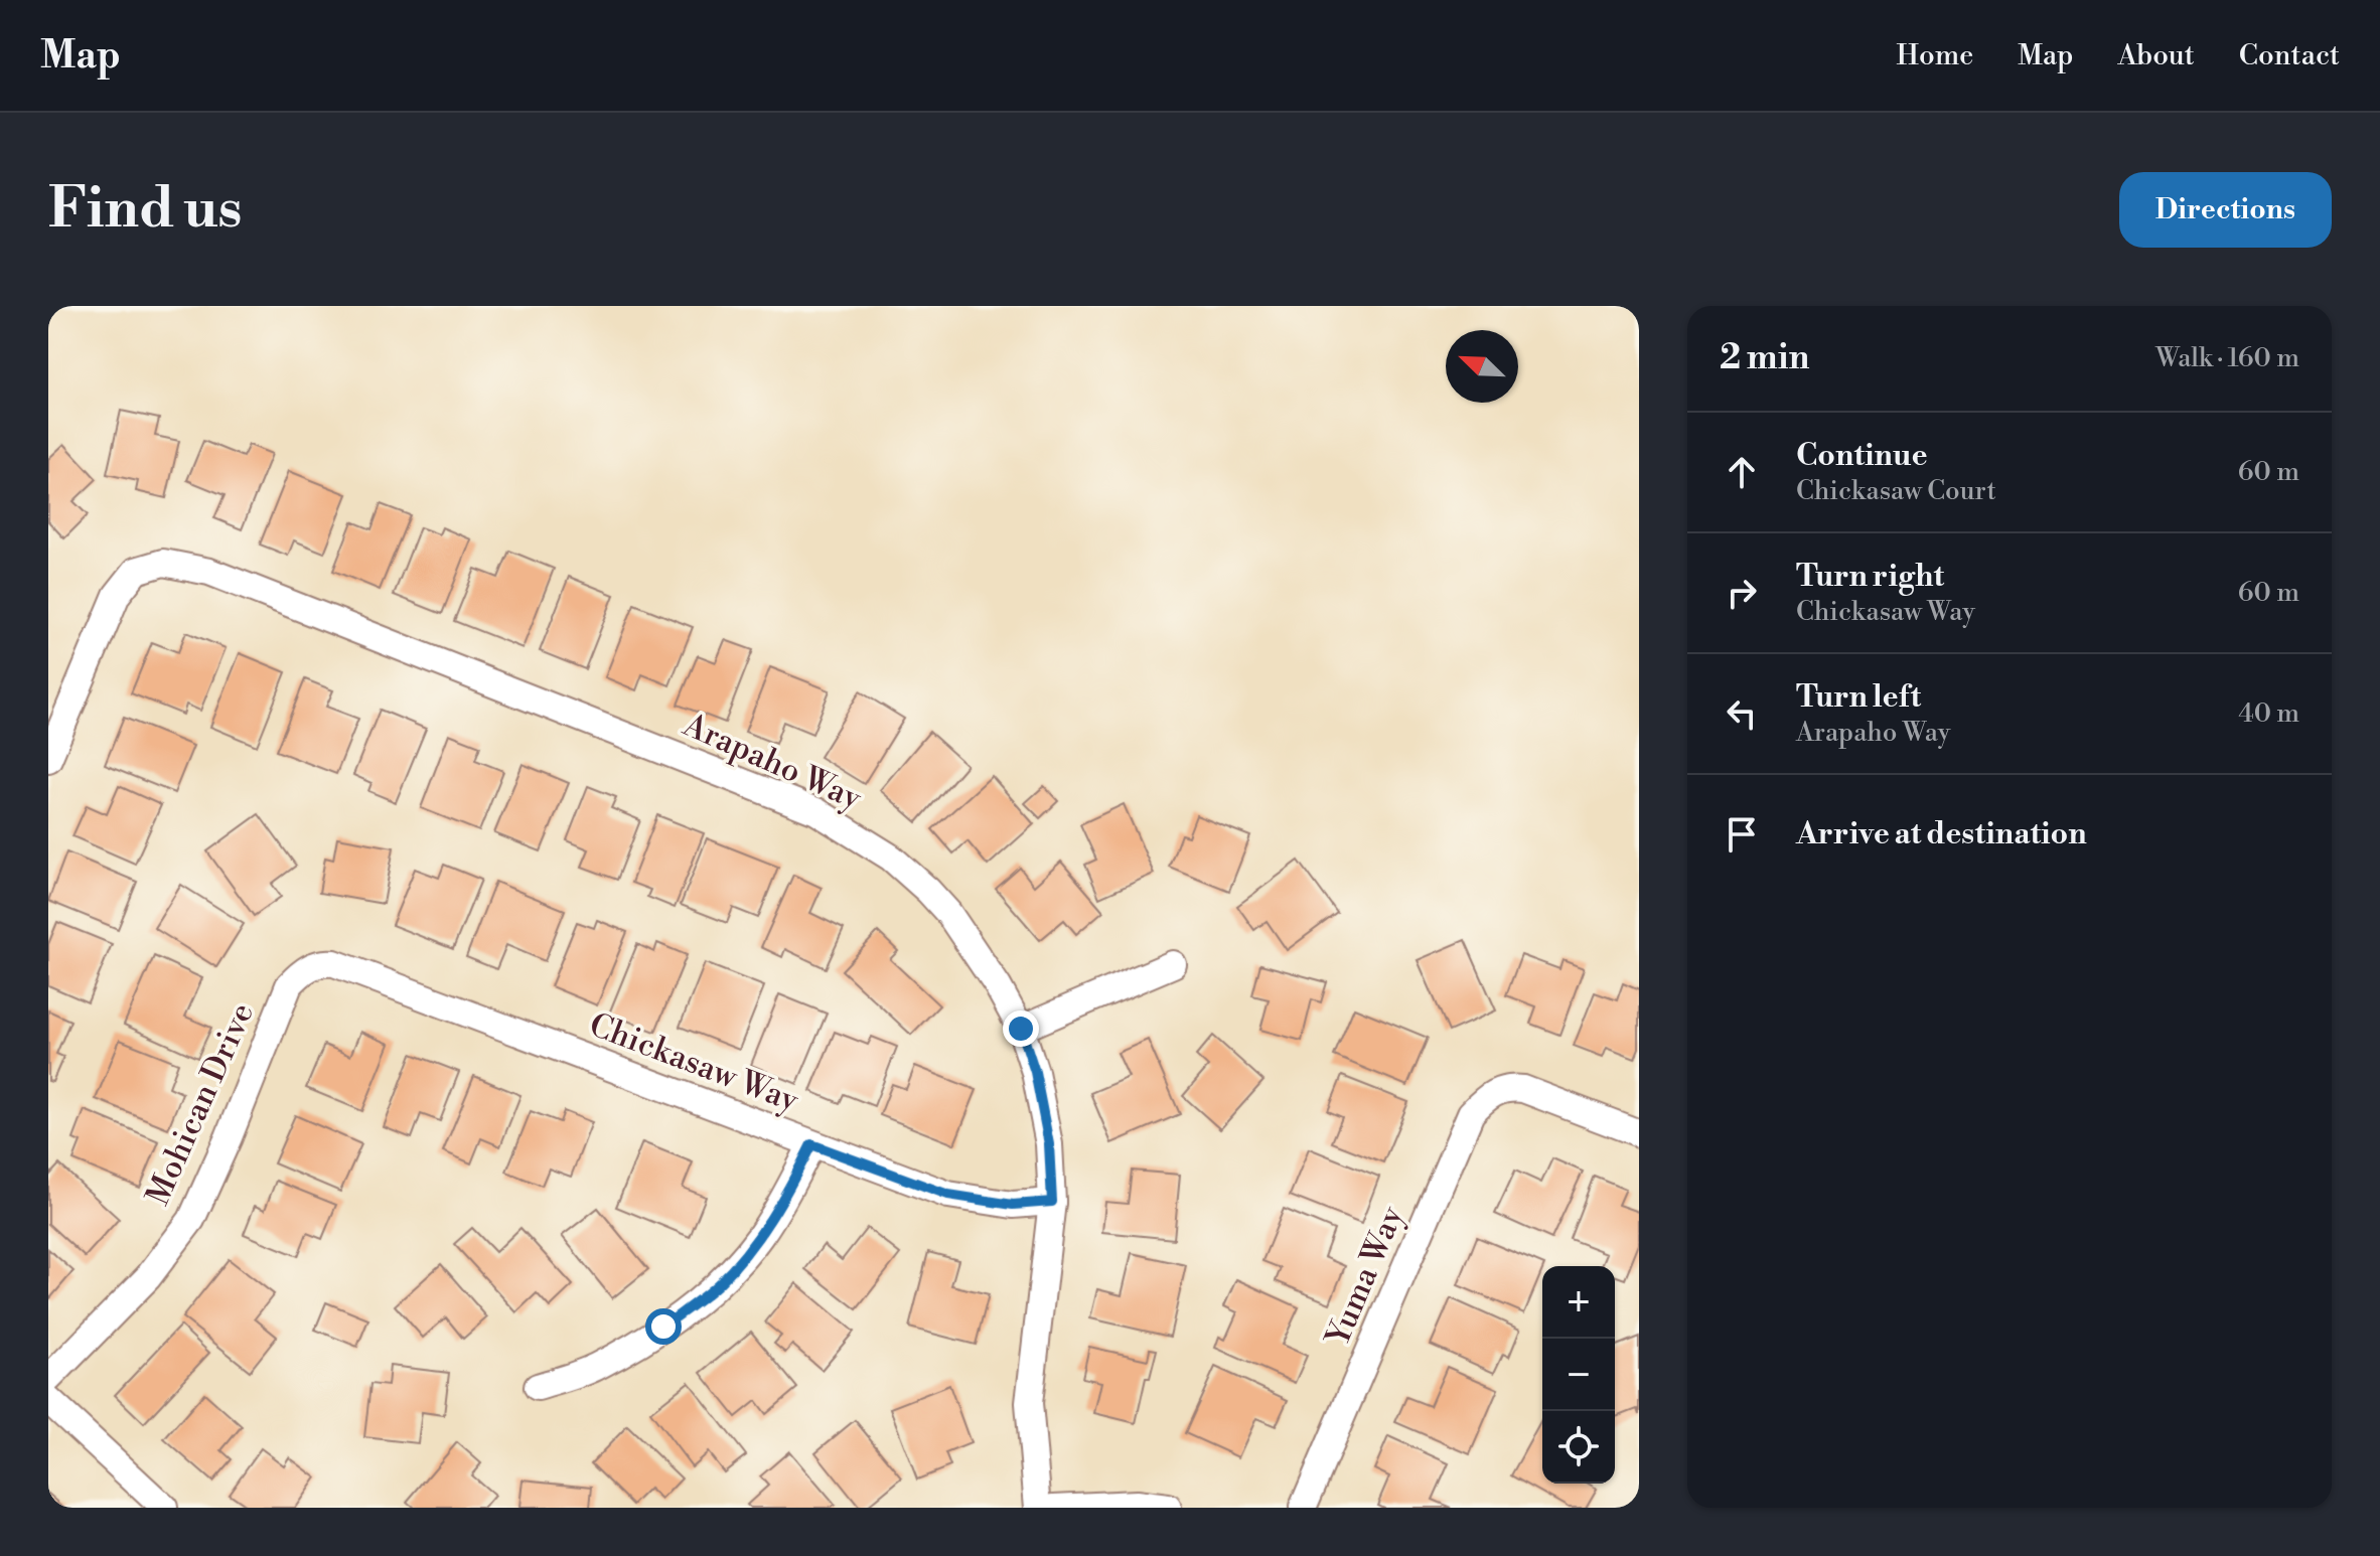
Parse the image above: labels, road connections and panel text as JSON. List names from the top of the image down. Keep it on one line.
{"streets":{"street":["Arapaho Way","Chickasaw Way","Mohican Drive","Yuma Way"]},"crossings":[["Arapaho Way","Chickasaw Way"],["Chickasaw Way","Mohican Drive"]],"north":"top left","page":{"header":"Map","nav":["Home","Map","About","Contact"],"buttons":"Directions","title":"Find us","heading":["2 min","Walk · 160 m"],"list":[["Continue","Chickasaw Court","60 m"],["Turn right","Chickasaw Way","60 m"],["Turn left","Arapaho Way","40 m"],"Arrive at destination"],"map_buttons":["+","−"]}}
